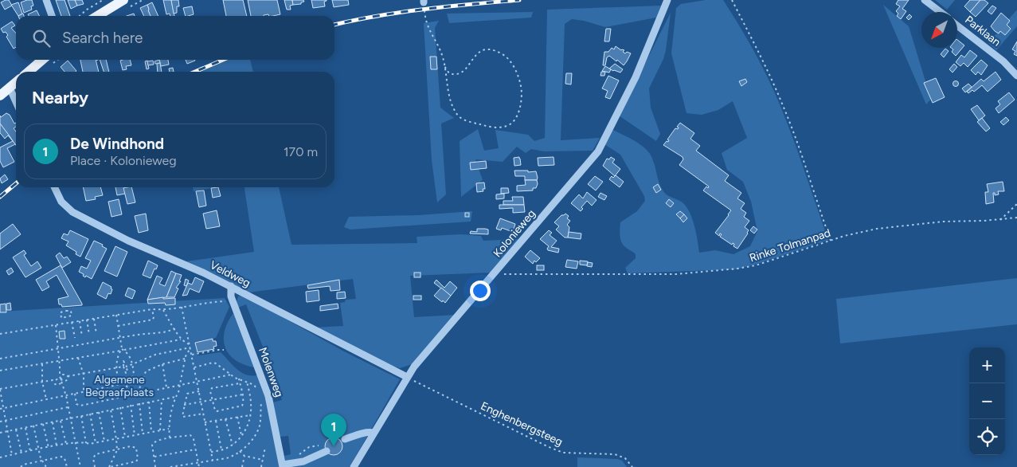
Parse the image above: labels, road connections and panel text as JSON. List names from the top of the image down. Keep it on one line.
{"streets":{"street":["Parklaan","Kolonieweg","Veldweg","Molenweg"],"path":["Rinke Tolmanpad","Enghenbergsteeg"]},"crossings":[["Kolonieweg","Rinke Tolmanpad"],["Kolonieweg","Veldweg"],["Kolonieweg","Enghenbergsteeg"],["Veldweg","Molenweg"],["Veldweg","Enghenbergsteeg"]],"parks":["Algemene Begraafplaats"],"north":"bottom left","page":{"search":"Search here","heading":"Nearby","list":[{"mark":"1","name":"De Windhond","note":"Place · Kolonieweg","value":"170 m"}],"map_buttons":["+","−"],"pins":"1"}}
